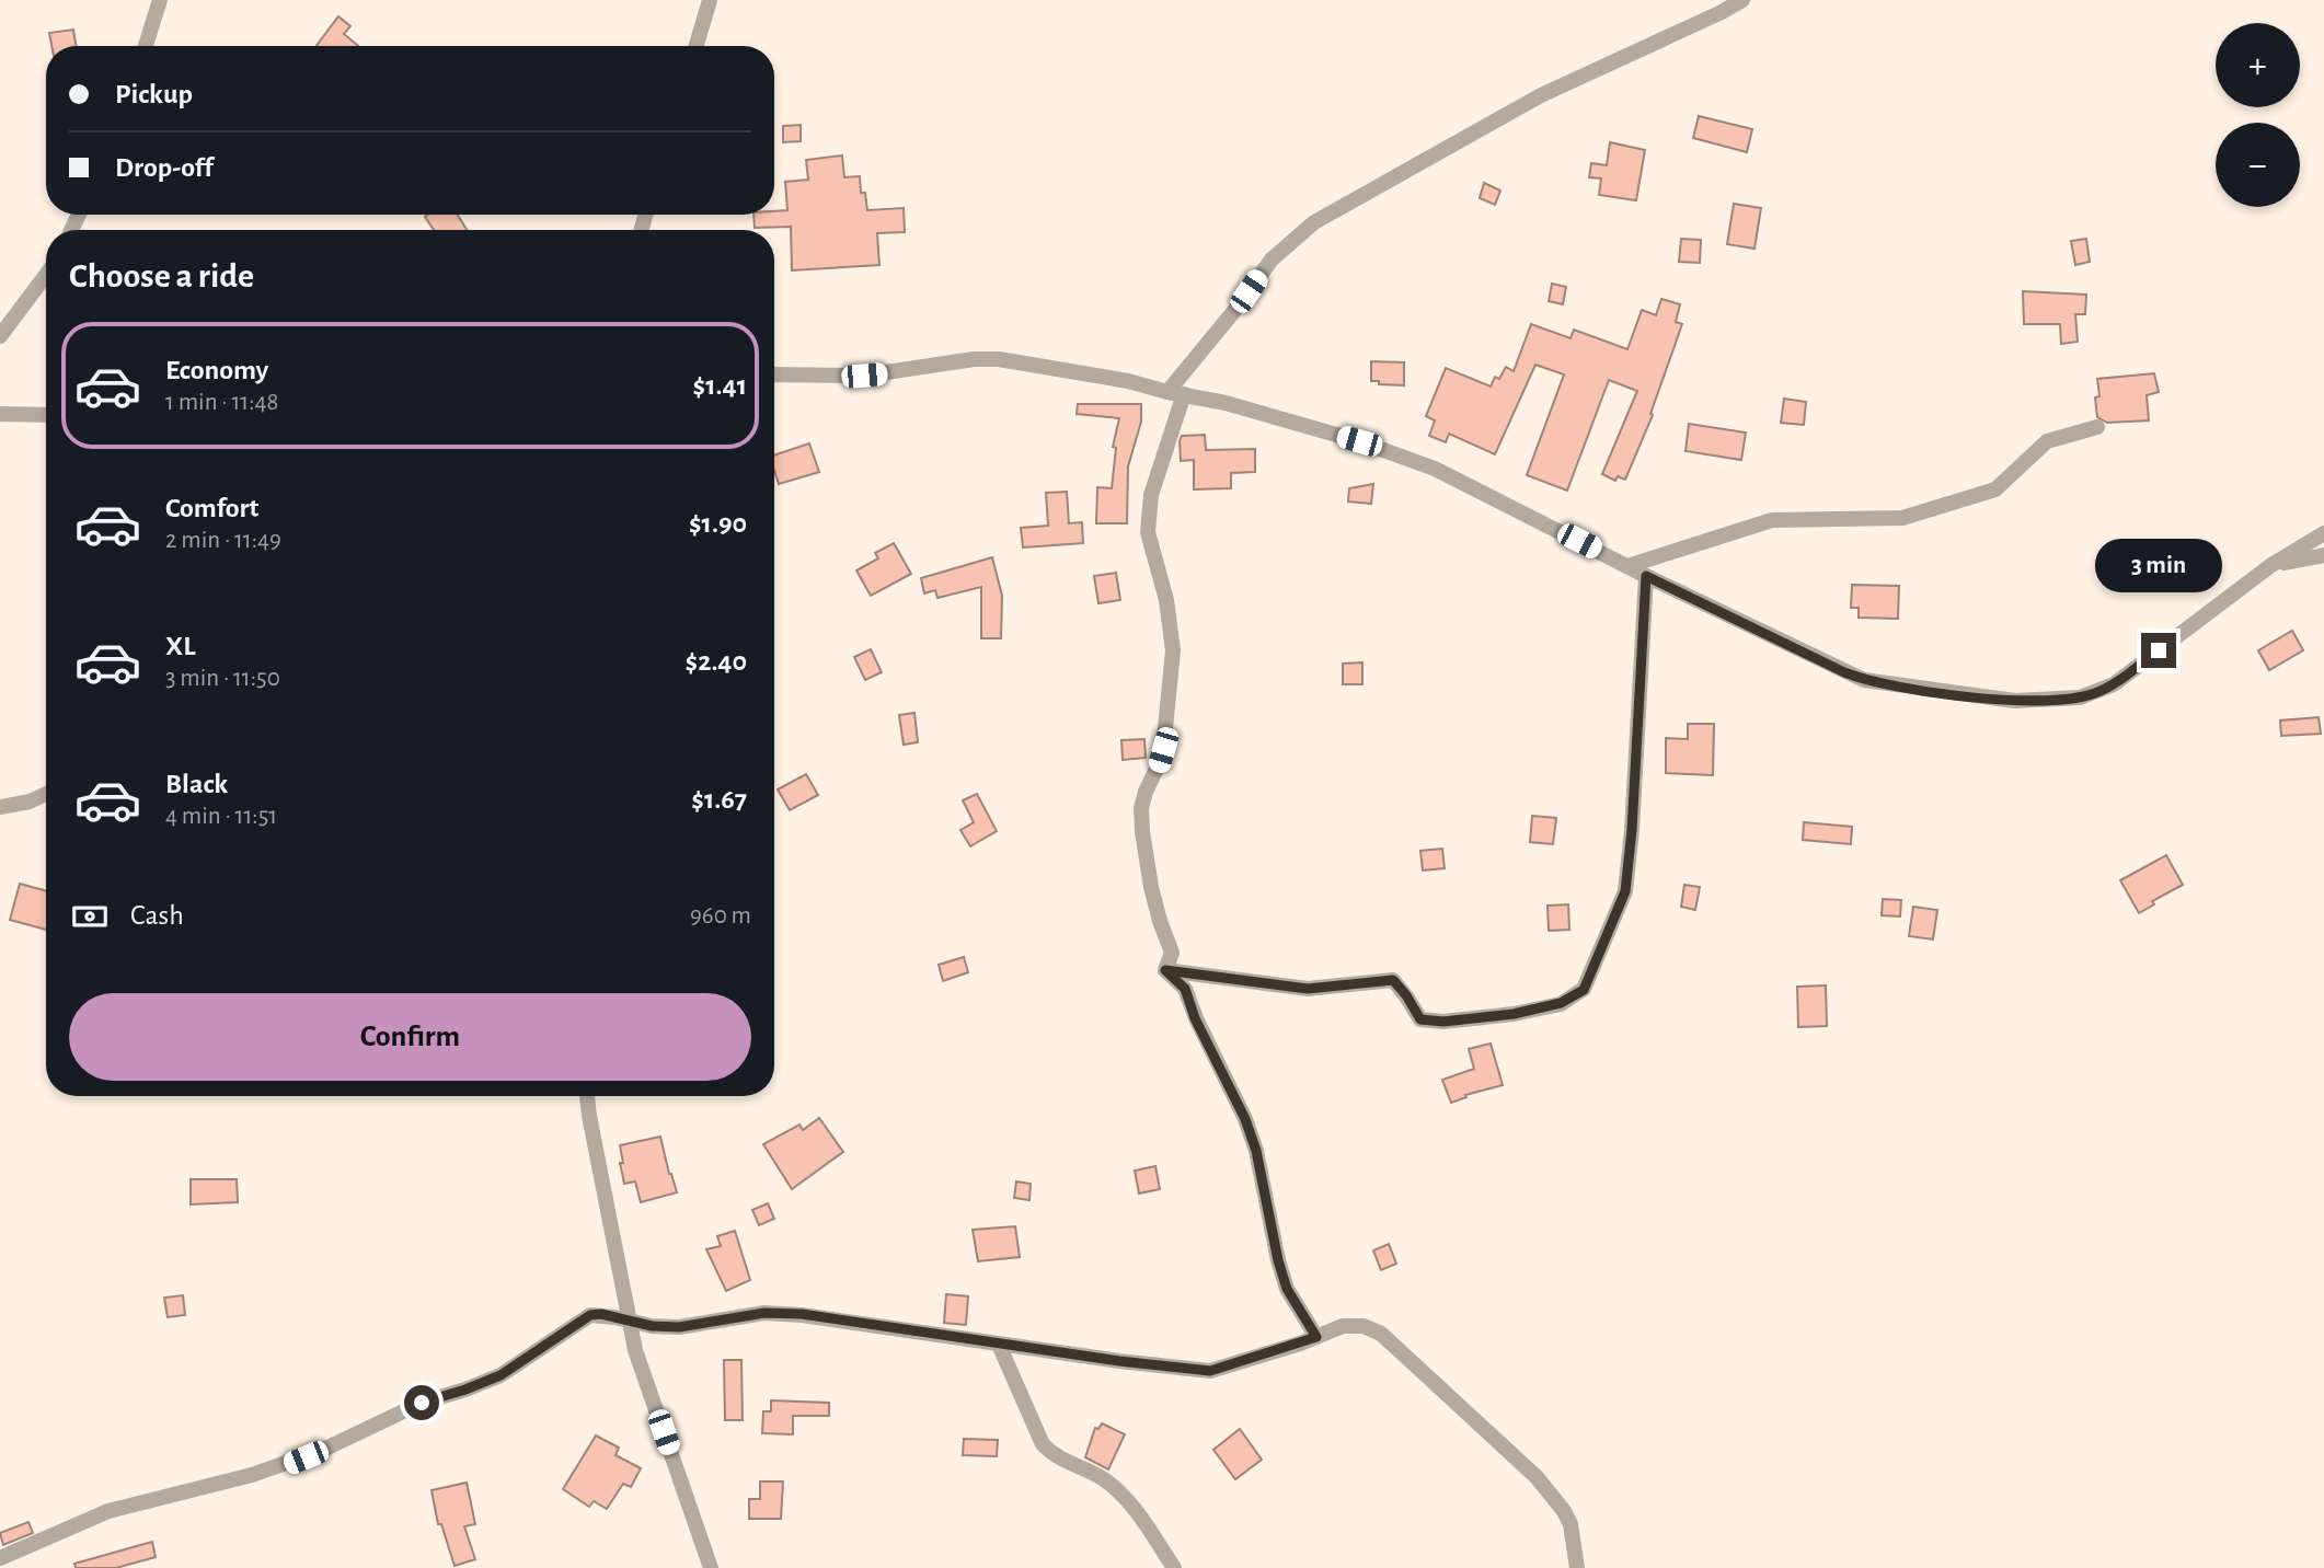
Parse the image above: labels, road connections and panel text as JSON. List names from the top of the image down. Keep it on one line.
{"page":{"map_buttons":["+","−"],"banner":["Pickup","Drop-off"],"heading":"Choose a ride","list":[{"name":"Economy","note":"1 min · 11:48","value":"$1.41"},{"name":"Comfort","note":"2 min · 11:49","value":"$1.90"},{"name":"XL","note":"3 min · 11:50","value":"$2.40"},{"name":"Black","note":"4 min · 11:51","value":"$1.67"}],"bubble":"3 min","pay":["Cash","960 m"],"buttons":"Confirm"}}
